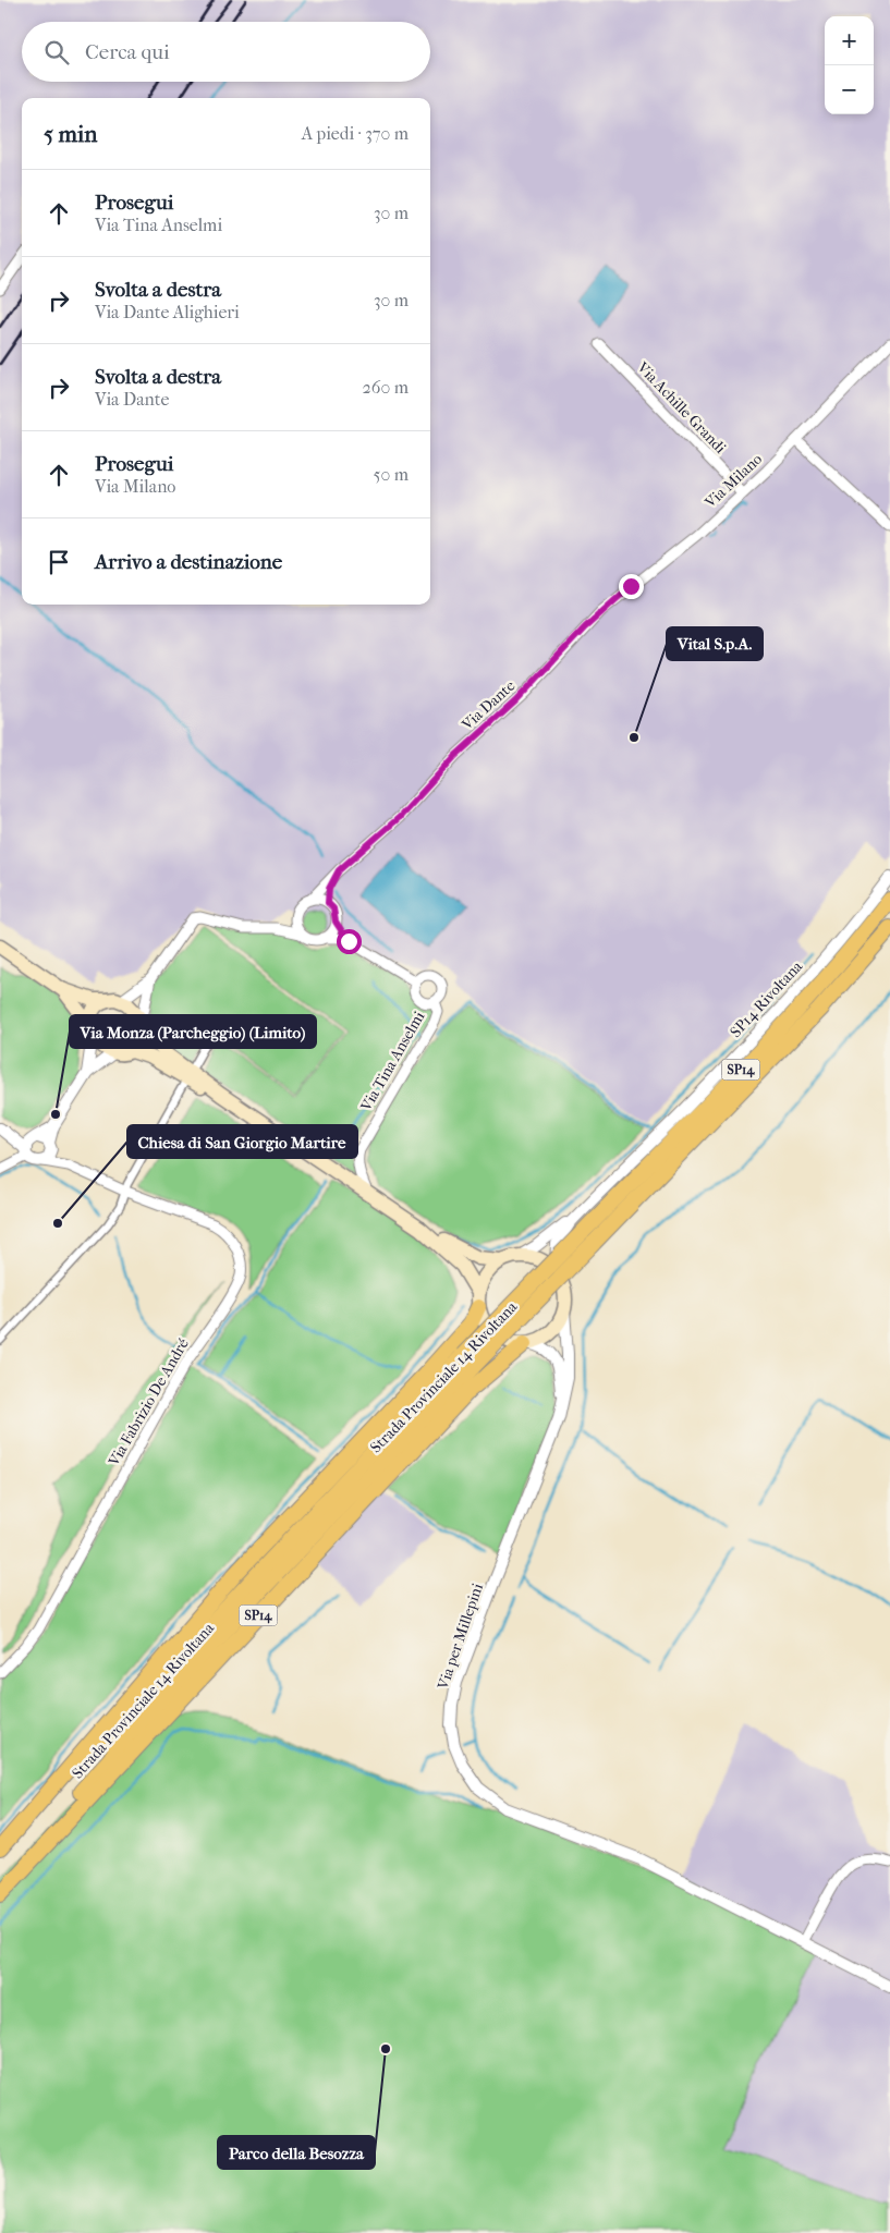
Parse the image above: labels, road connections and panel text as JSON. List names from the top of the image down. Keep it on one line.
{"streets":{"highway":["SP14","Strada Provinciale 14 Rivoltana"],"main road":["SP14 Rivoltana"],"street":["Via Achille Grandi","Via Milano","Via Dante","Via Tina Anselmi","Via Fabrizio De André","Via per Millepini"]},"crossings":[["Via Achille Grandi","Via Milano"],["Via Milano","Via Dante"],["SP14 Rivoltana","SP14"],["SP14 Rivoltana","Via per Millepini"],["SP14","Via per Millepini"]],"places":["Vital S.p.A.","Via Monza (Parcheggio) (Limito)","Chiesa di San Giorgio Martire","Parco della Besozza"],"page":{"map_buttons":["+","−"],"search":"Cerca qui","heading":["5 min","A piedi · 370 m"],"list":[["Prosegui","Via Tina Anselmi","30 m"],["Svolta a destra","Via Dante Alighieri","30 m"],["Svolta a destra","Via Dante","260 m"],["Prosegui","Via Milano","50 m"],"Arrivo a destinazione"]}}
